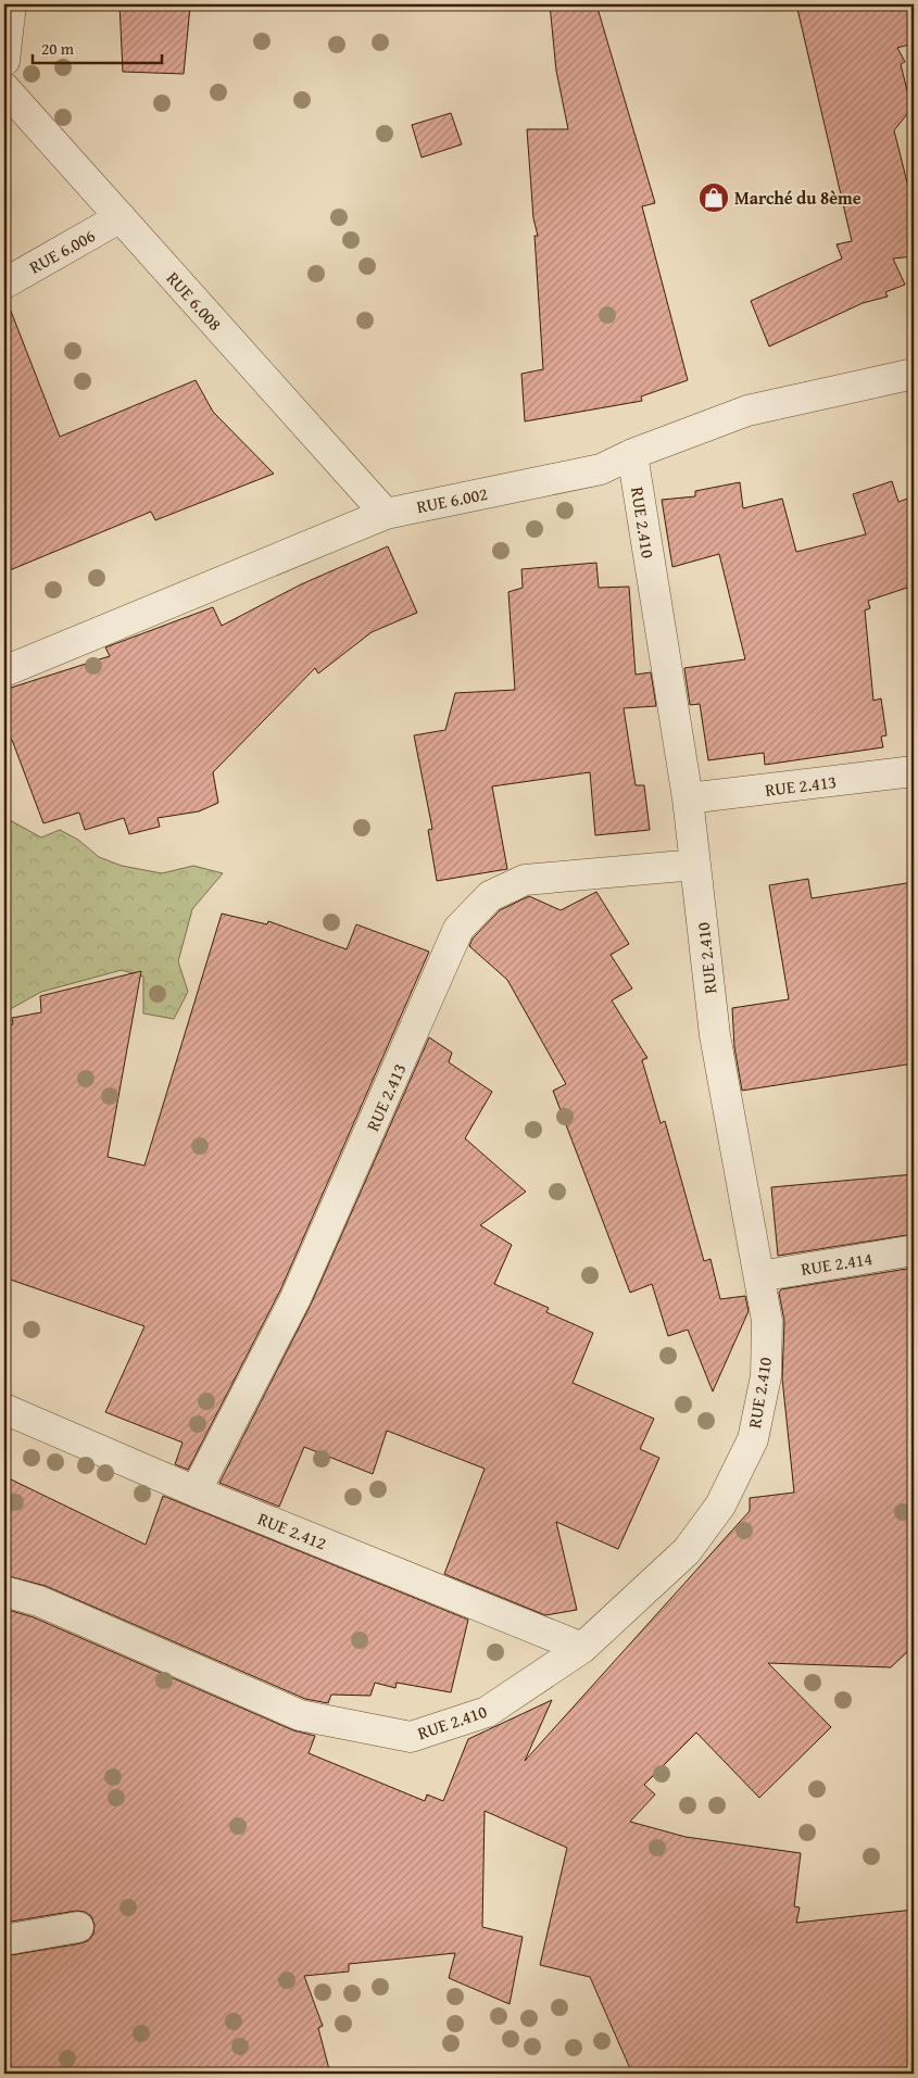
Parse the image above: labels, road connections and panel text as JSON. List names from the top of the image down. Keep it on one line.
{"streets":{"street":["RUE 6.006","RUE 6.008","RUE 6.002","RUE 2.410","RUE 2.413","RUE 2.414","RUE 2.412"]},"crossings":[["RUE 6.006","RUE 6.008"],["RUE 6.008","RUE 6.002"],["RUE 6.002","RUE 2.410"],["RUE 2.410","RUE 2.413"],["RUE 2.410","RUE 2.414"],["RUE 2.410","RUE 2.412"],["RUE 2.413","RUE 2.412"]],"places":{"shop":["Marché du 8ème"]},"scale_bar":"20 m"}
